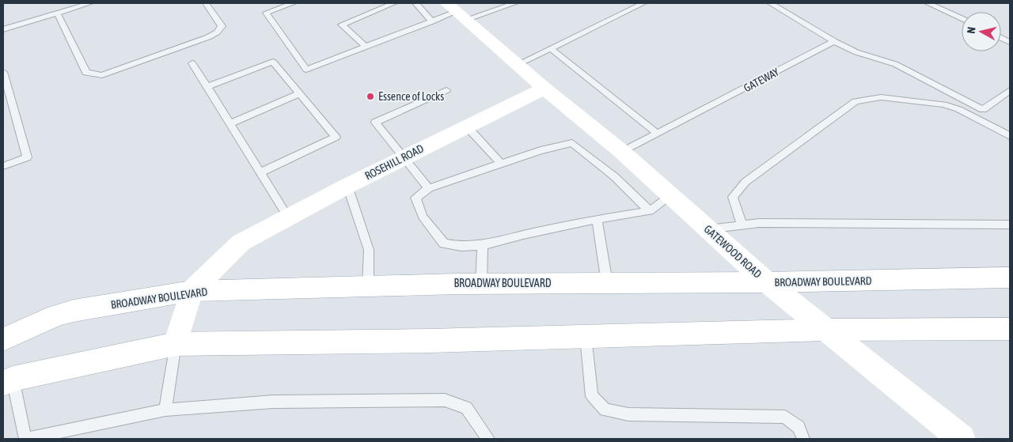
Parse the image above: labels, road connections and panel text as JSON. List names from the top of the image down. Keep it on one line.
{"streets":{"main road":["ROSEHILL ROAD","GATEWOOD ROAD","BROADWAY BOULEVARD"],"lane":["GATEWAY"]},"crossings":[["GATEWAY","GATEWOOD ROAD"],["ROSEHILL ROAD","GATEWOOD ROAD"],["ROSEHILL ROAD","BROADWAY BOULEVARD"],["GATEWOOD ROAD","BROADWAY BOULEVARD"]],"places":["Essence of Locks"],"north":"left"}
